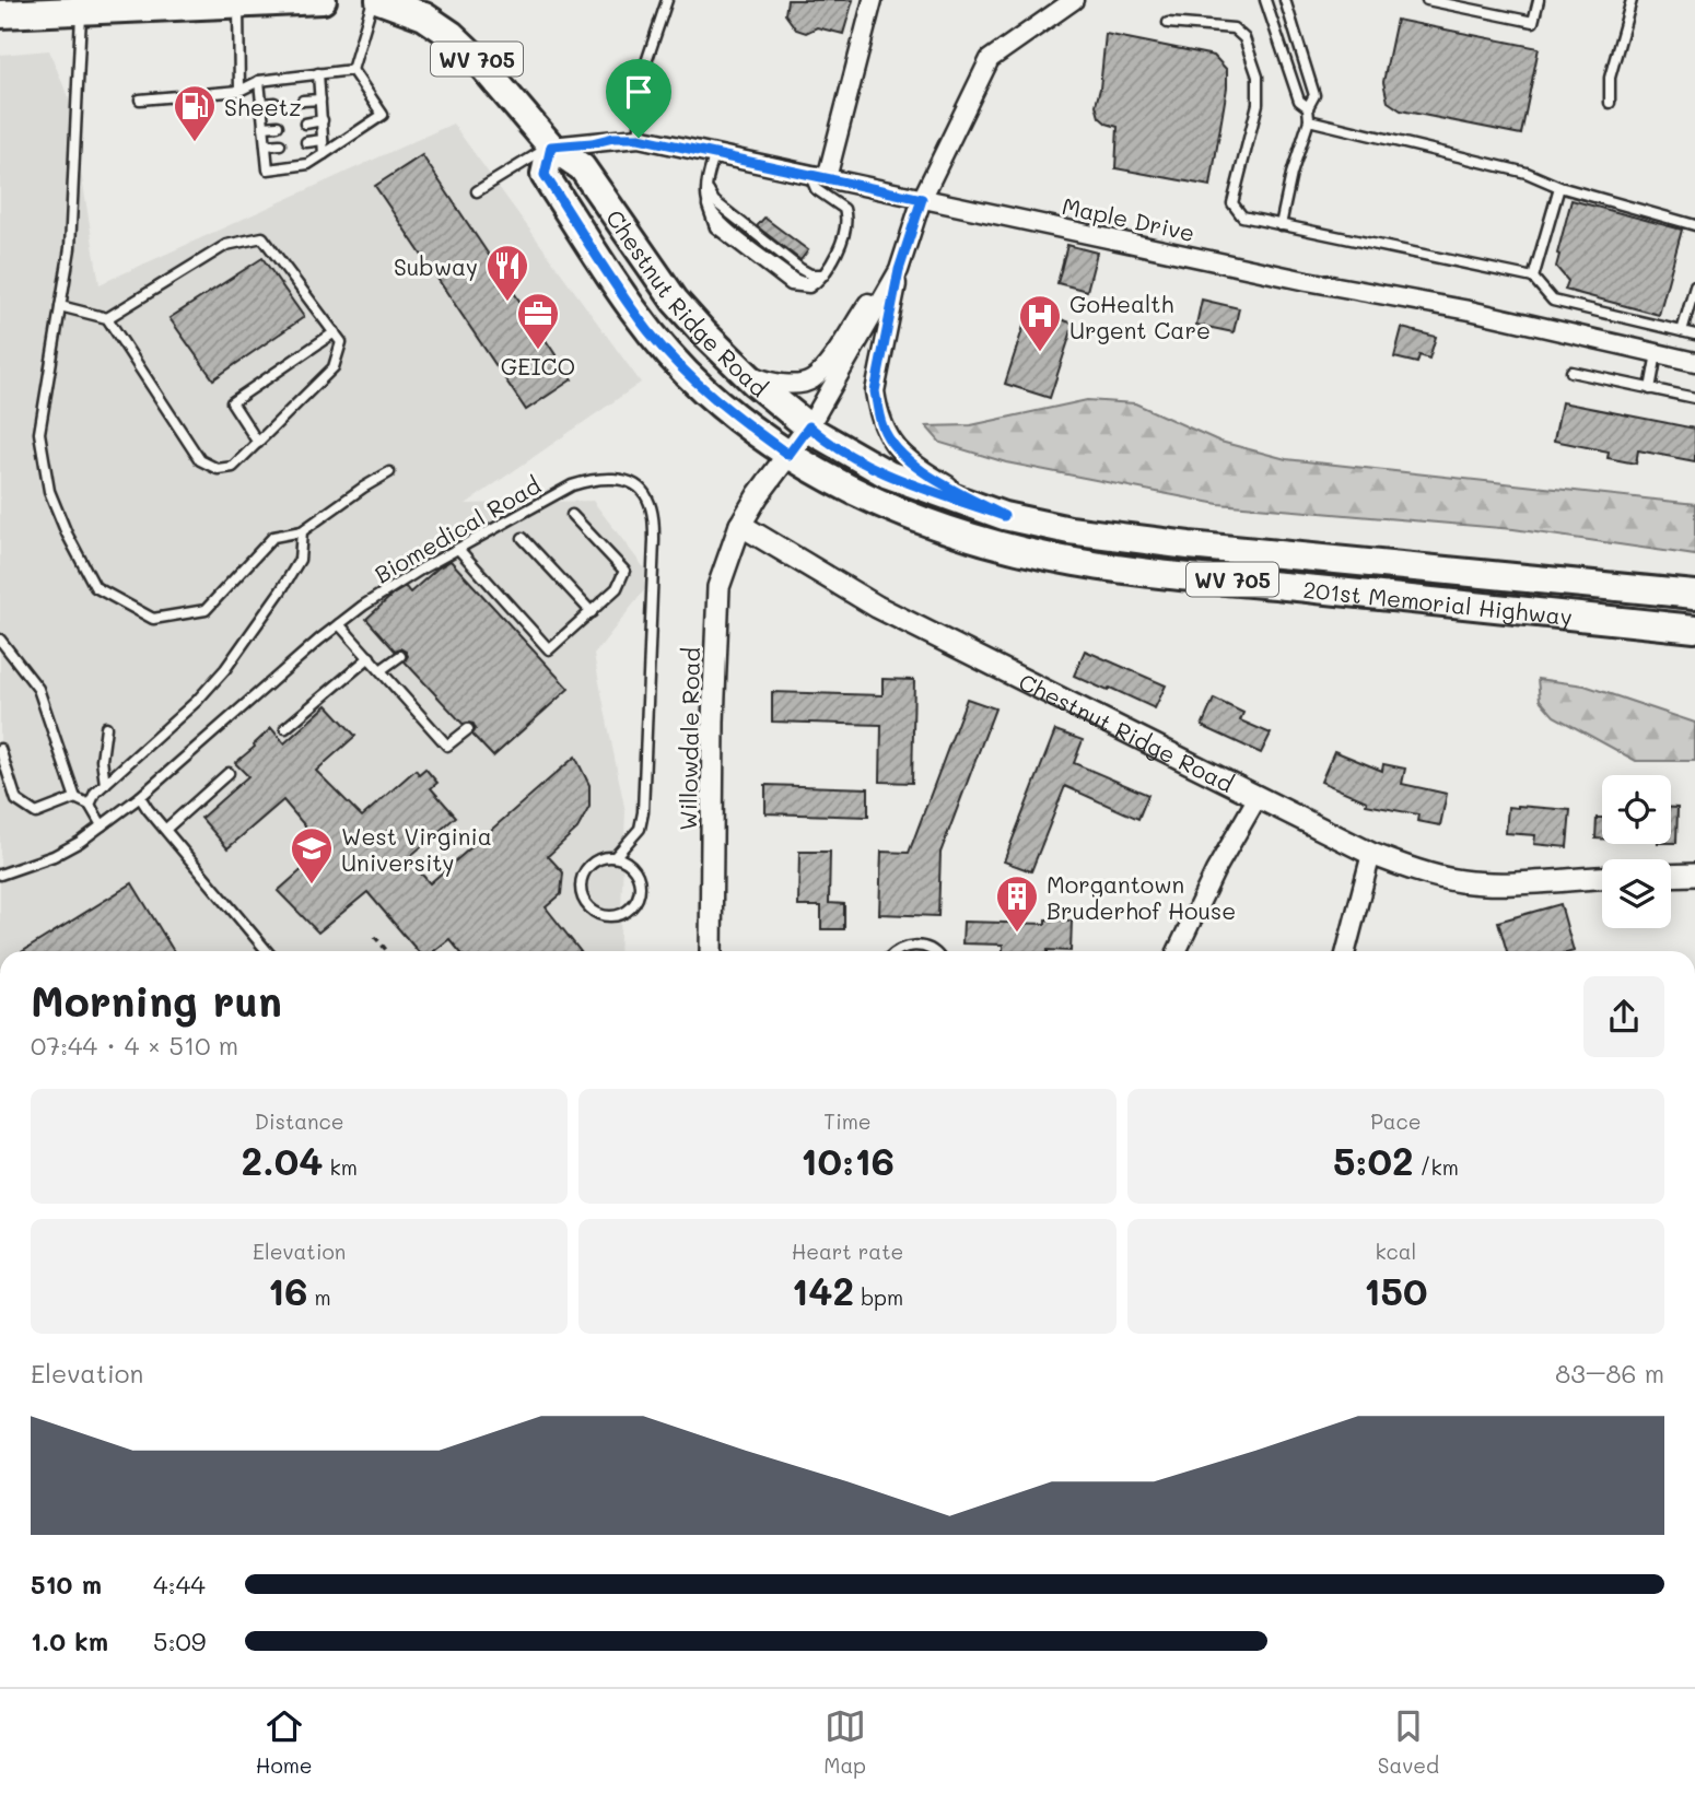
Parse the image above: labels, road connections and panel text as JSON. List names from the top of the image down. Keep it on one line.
{"streets":{"main road":["WV 705","Chestnut Ridge Road","201st Memorial Highway"],"street":["Maple Drive","Willowdale Road"],"lane":["Biomedical Road"]},"crossings":[["Maple Drive","Chestnut Ridge Road"],["Chestnut Ridge Road","201st Memorial Highway"],["Chestnut Ridge Road","Willowdale Road"]],"places":{"fuel station":["Sheetz"],"restaurant":["Subway"],"office":["GEICO"],"hospital":["GoHealth Urgent Care"],"school or university":["West Virginia University"],"building":["Morgantown Bruderhof House"]},"page":{"heading":["Morning run","07:44 · 4 × 510 m"],"stats":[["Distance","2.04 km"],["Time","10:16"],["Pace","5:02 /km"],["Elevation","16 m"],["Heart rate","142 bpm"],["kcal","150"]],"chart":["Elevation","83–86 m"],"list":[{"name":"510 m","note":"4:44"},{"name":"1.0 km","note":"5:09"}],"tabs":["Home","Map","Saved"]}}
